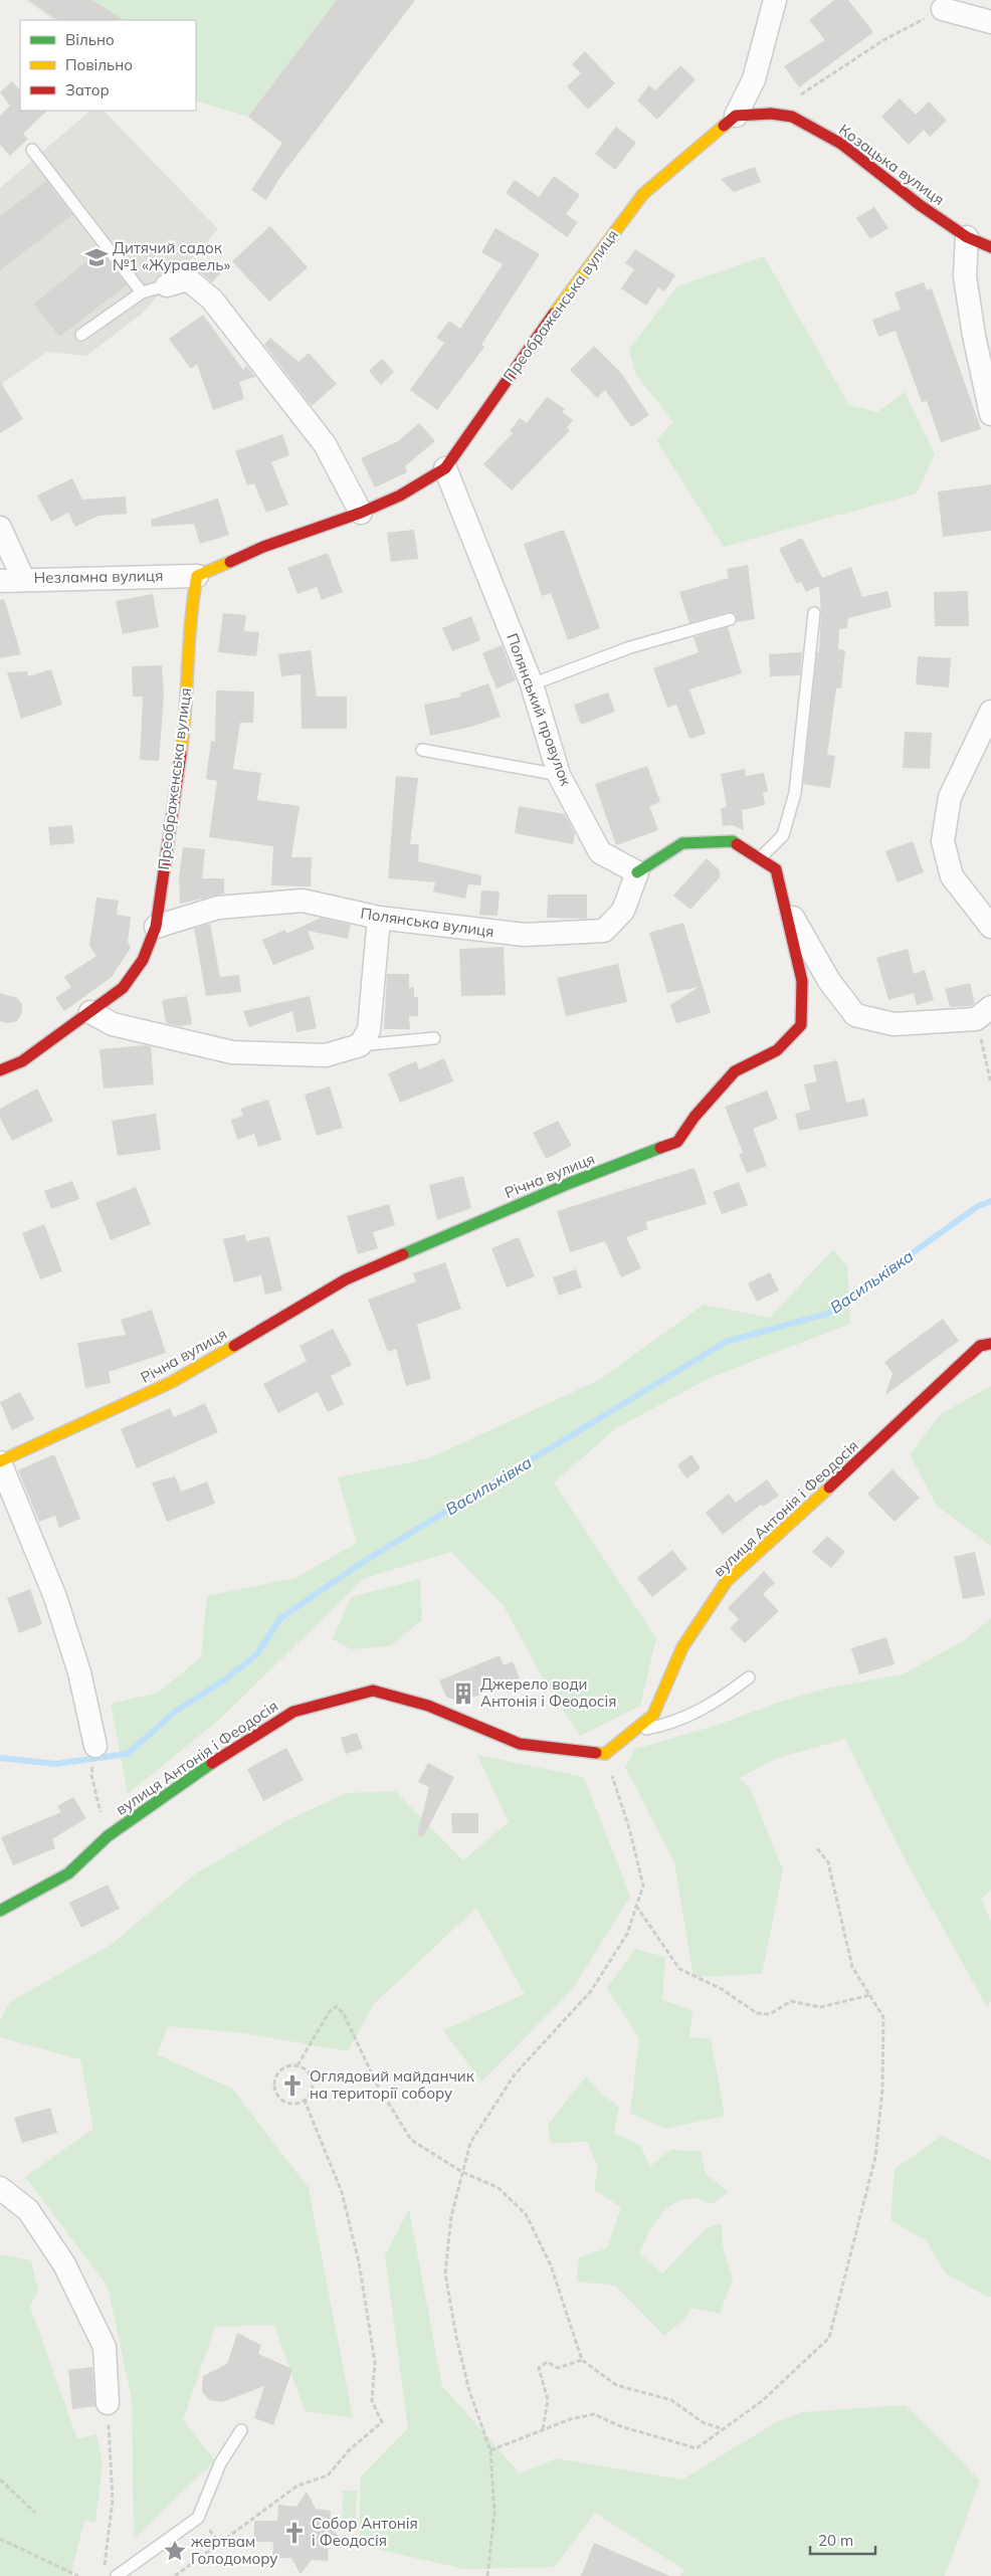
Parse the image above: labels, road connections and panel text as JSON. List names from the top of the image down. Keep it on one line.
{"streets":{"street":["Козацька вулиця","Преображенська вулиця","Незламна вулиця","Полянський провулок","Полянська вулиця","Річна вулиця","вулиця Антонія і Феодосія"]},"crossings":[["Преображенська вулиця","Незламна вулиця"],["Преображенська вулиця","Полянський провулок"],["Преображенська вулиця","Полянська вулиця"],["Полянський провулок","Полянська вулиця"],["Полянський провулок","Річна вулиця"],["Полянська вулиця","Річна вулиця"]],"water":["Васильківка"],"places":{"school or university":["Дитячий садок №1 «Журавель»"],"building":["Джерело води Антонія і Феодосія"],"church":["Оглядовий майданчик на території собору","Собор Антонія і Феодосія"],"place":["жертвам Голодомору"]},"legend":["Вільно","Повільно","Затор"],"scale_bar":"20 m"}
